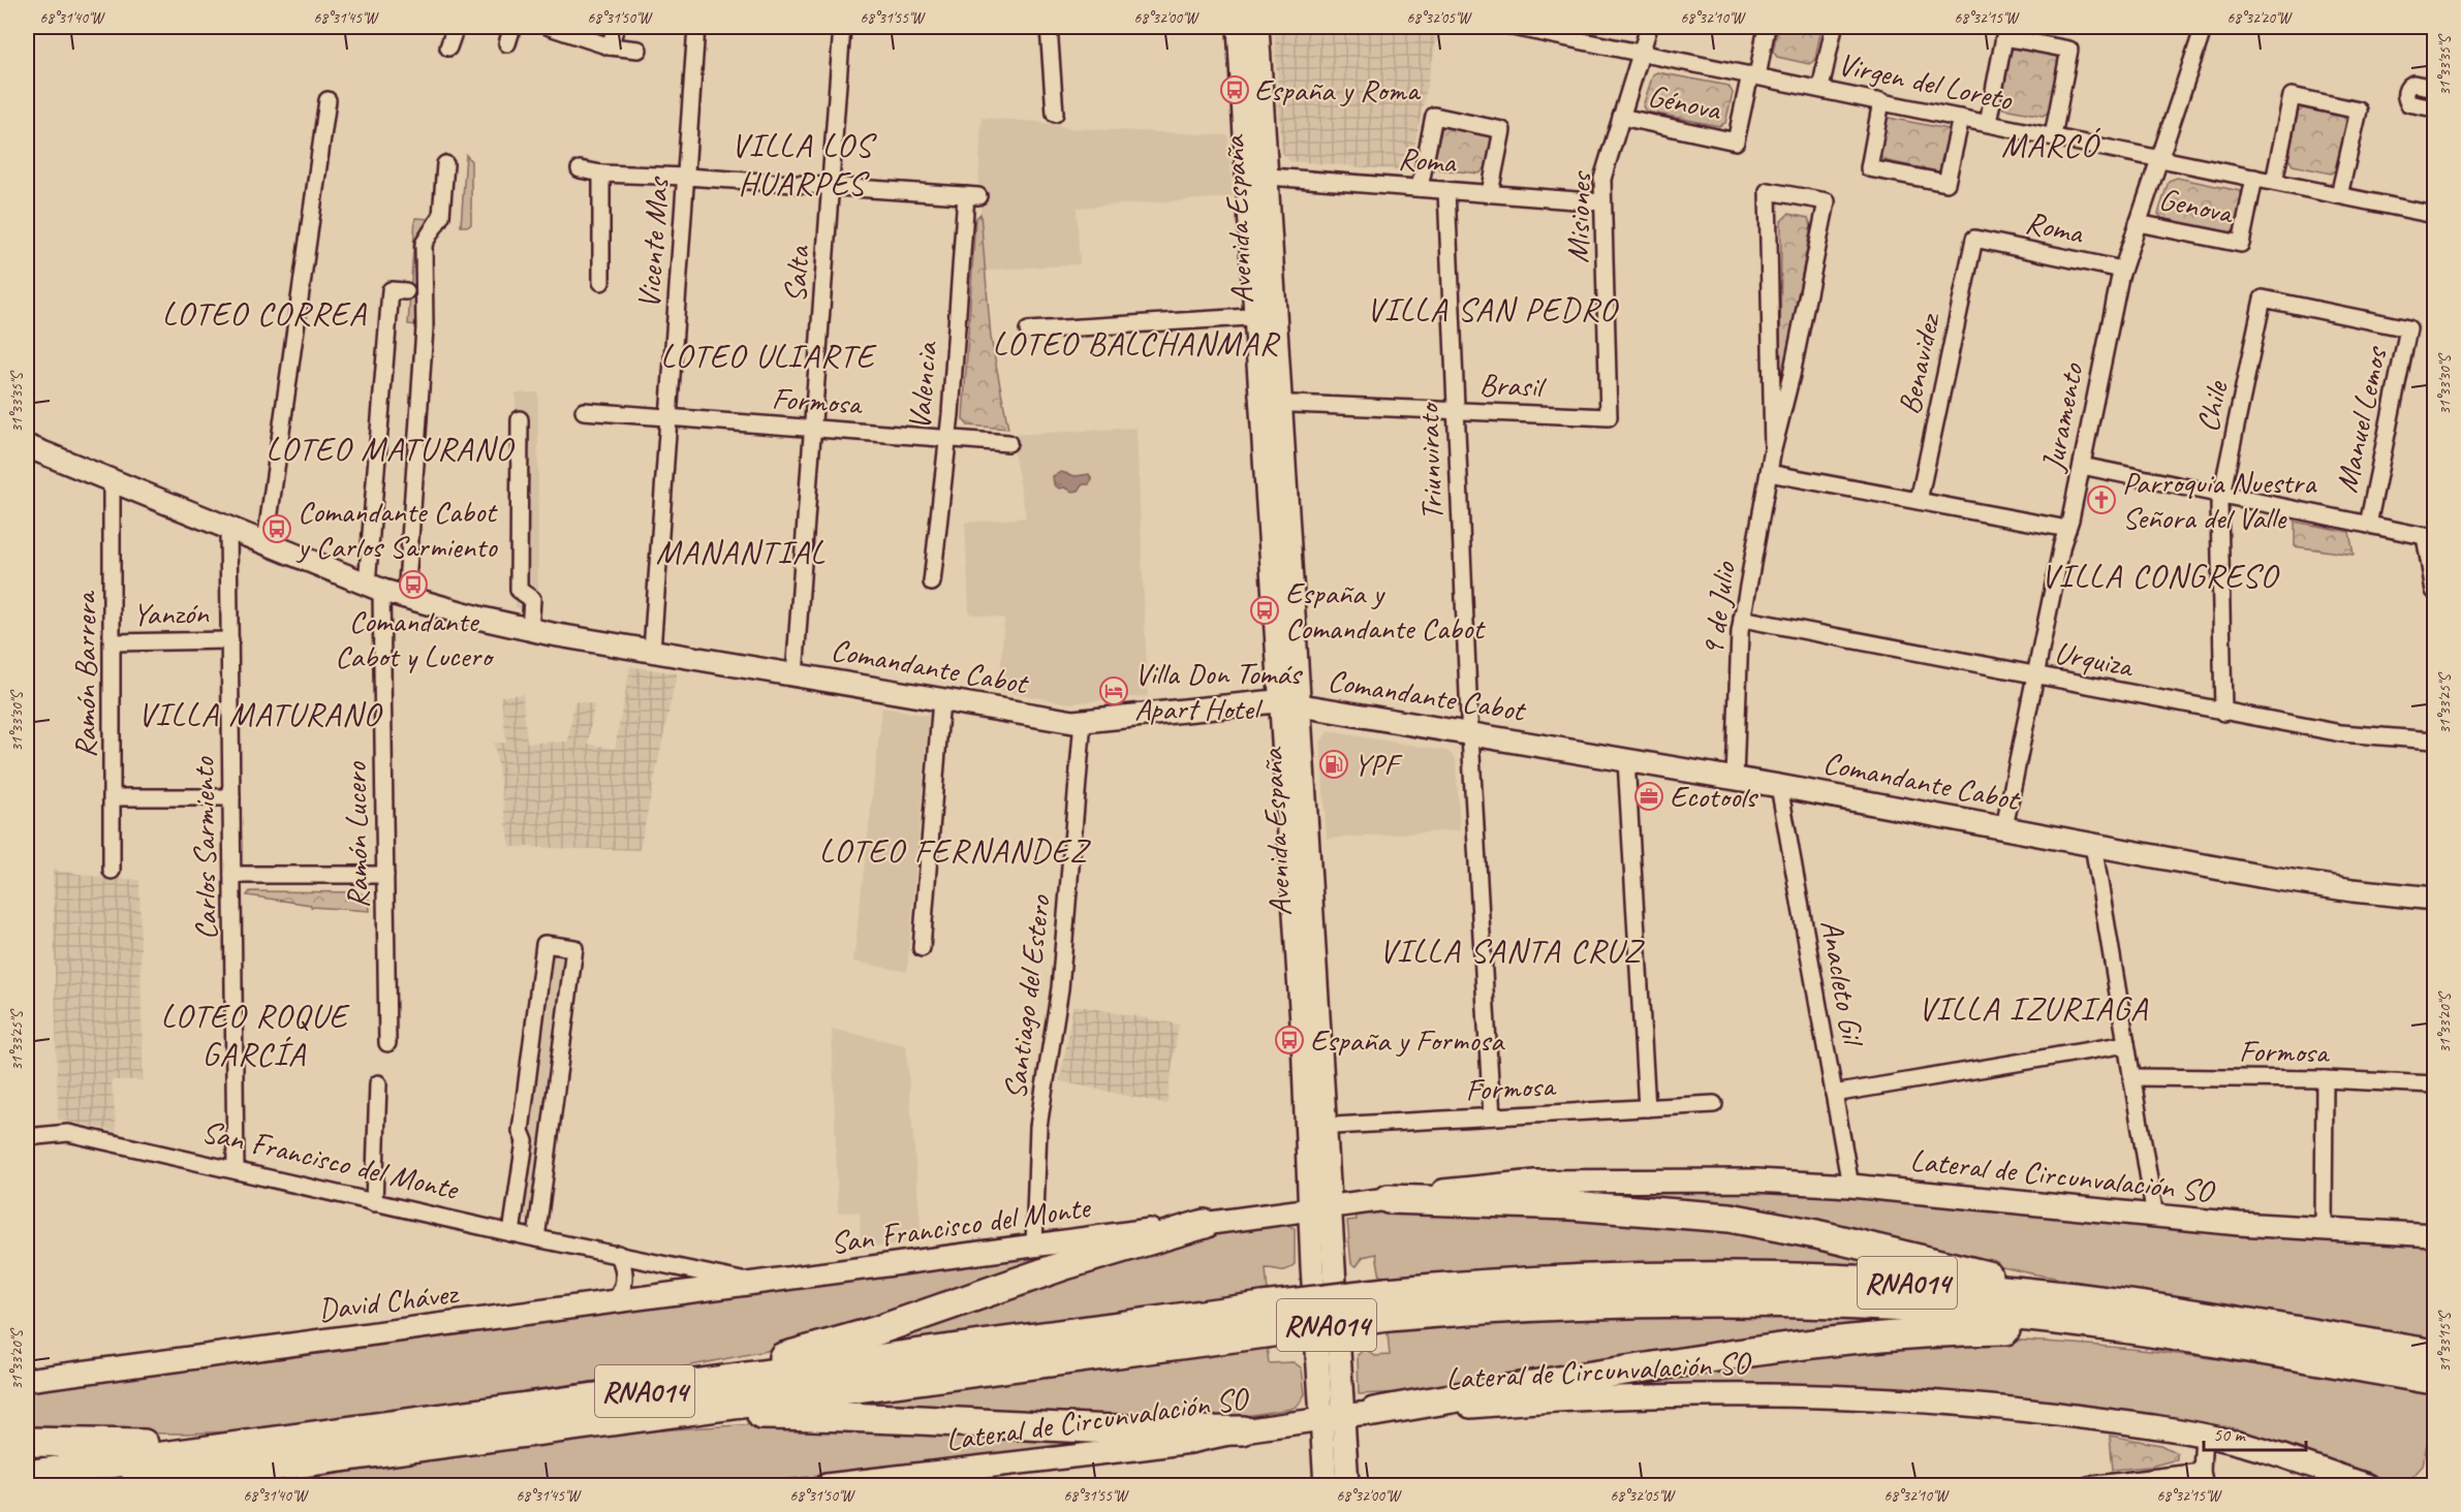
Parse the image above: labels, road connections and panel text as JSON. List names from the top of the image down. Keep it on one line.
{"streets":{"highway":["RNA014"],"main road":["Avenida España","Comandante Cabot","San Francisco del Monte","Lateral de Circunvalación SO","David Chávez"],"street":["Virgen del Loreto","Génova","Roma","Genova","Misiones","Vicente Mas","Salta","Benavidez","Brasil","Valencia","Formosa","Chile","Juramento","Manuel Lemos","Triunvirato","9 de Julio","Yanzón","Urquiza","Ramón Barrera","Ramón Lucero","Carlos Sarmiento","Anacleto Gil","Santiago del Estero"]},"crossings":[["Virgen del Loreto","Génova"],["Virgen del Loreto","Genova"],["Virgen del Loreto","Misiones"],["Virgen del Loreto","Juramento"],["Génova","Misiones"],["Roma","Misiones"],["Roma","Avenida España"],["Roma","Benavidez"],["Roma","Juramento"],["Roma","Triunvirato"],["Genova","Juramento"],["Misiones","Brasil"],["Avenida España","Brasil"],["Avenida España","Formosa"],["Avenida España","Comandante Cabot"],["Avenida España","San Francisco del Monte"],["Avenida España","Lateral de Circunvalación SO"],["Vicente Mas","Formosa"],["Vicente Mas","Comandante Cabot"],["Salta","Valencia"],["Salta","Formosa"],["Salta","Comandante Cabot"],["Brasil","Triunvirato"],["Valencia","Formosa"],["Formosa","Triunvirato"],["Chile","Manuel Lemos"],["Chile","Urquiza"],["Juramento","Urquiza"],["Juramento","Comandante Cabot"],["Triunvirato","Comandante Cabot"],["9 de Julio","Urquiza"],["9 de Julio","Comandante Cabot"],["Yanzón","Ramón Barrera"],["Yanzón","Carlos Sarmiento"],["Comandante Cabot","Ramón Barrera"],["Comandante Cabot","Ramón Lucero"],["Comandante Cabot","Carlos Sarmiento"],["Comandante Cabot","Anacleto Gil"],["Comandante Cabot","Santiago del Estero"],["Carlos Sarmiento","San Francisco del Monte"],["Anacleto Gil","Lateral de Circunvalación SO"],["Santiago del Estero","San Francisco del Monte"],["San Francisco del Monte","Lateral de Circunvalación SO"],["San Francisco del Monte","David Chávez"]],"districts":["VILLA LOS HUARPES","MARCÓ","VILLA SAN PEDRO","LOTEO CORREA","LOTEO BALCHANMAR","LOTEO ULIARTE","LOTEO MATURANO","MANANTIAL","VILLA CONGRESO","VILLA MATURANO","LOTEO FERNANDEZ","VILLA SANTA CRUZ","VILLA IZURIAGA","LOTEO ROQUE GARCÍA"],"places":{"bus stop":["España y Roma","Comandante Cabot y Carlos Sarmiento","Comandante Cabot y Lucero","España y Comandante Cabot","España y Formosa"],"church":["Parroquia Nuestra Señora del Valle"],"hotel":["Villa Don Tomás Apart Hotel"],"fuel station":["YPF"],"office":["Ecotools"]},"scale_bar":"50 m","coordinates":["68°31'40\"W","68°31'45\"W","68°31'50\"W","68°31'55\"W","68°32'00\"W","68°32'05\"W","68°32'10\"W","68°32'15\"W","68°32'20\"W","31°33'35\"S","31°33'30\"S","31°33'25\"S","31°33'20\"S","31°33'15\"S"]}
